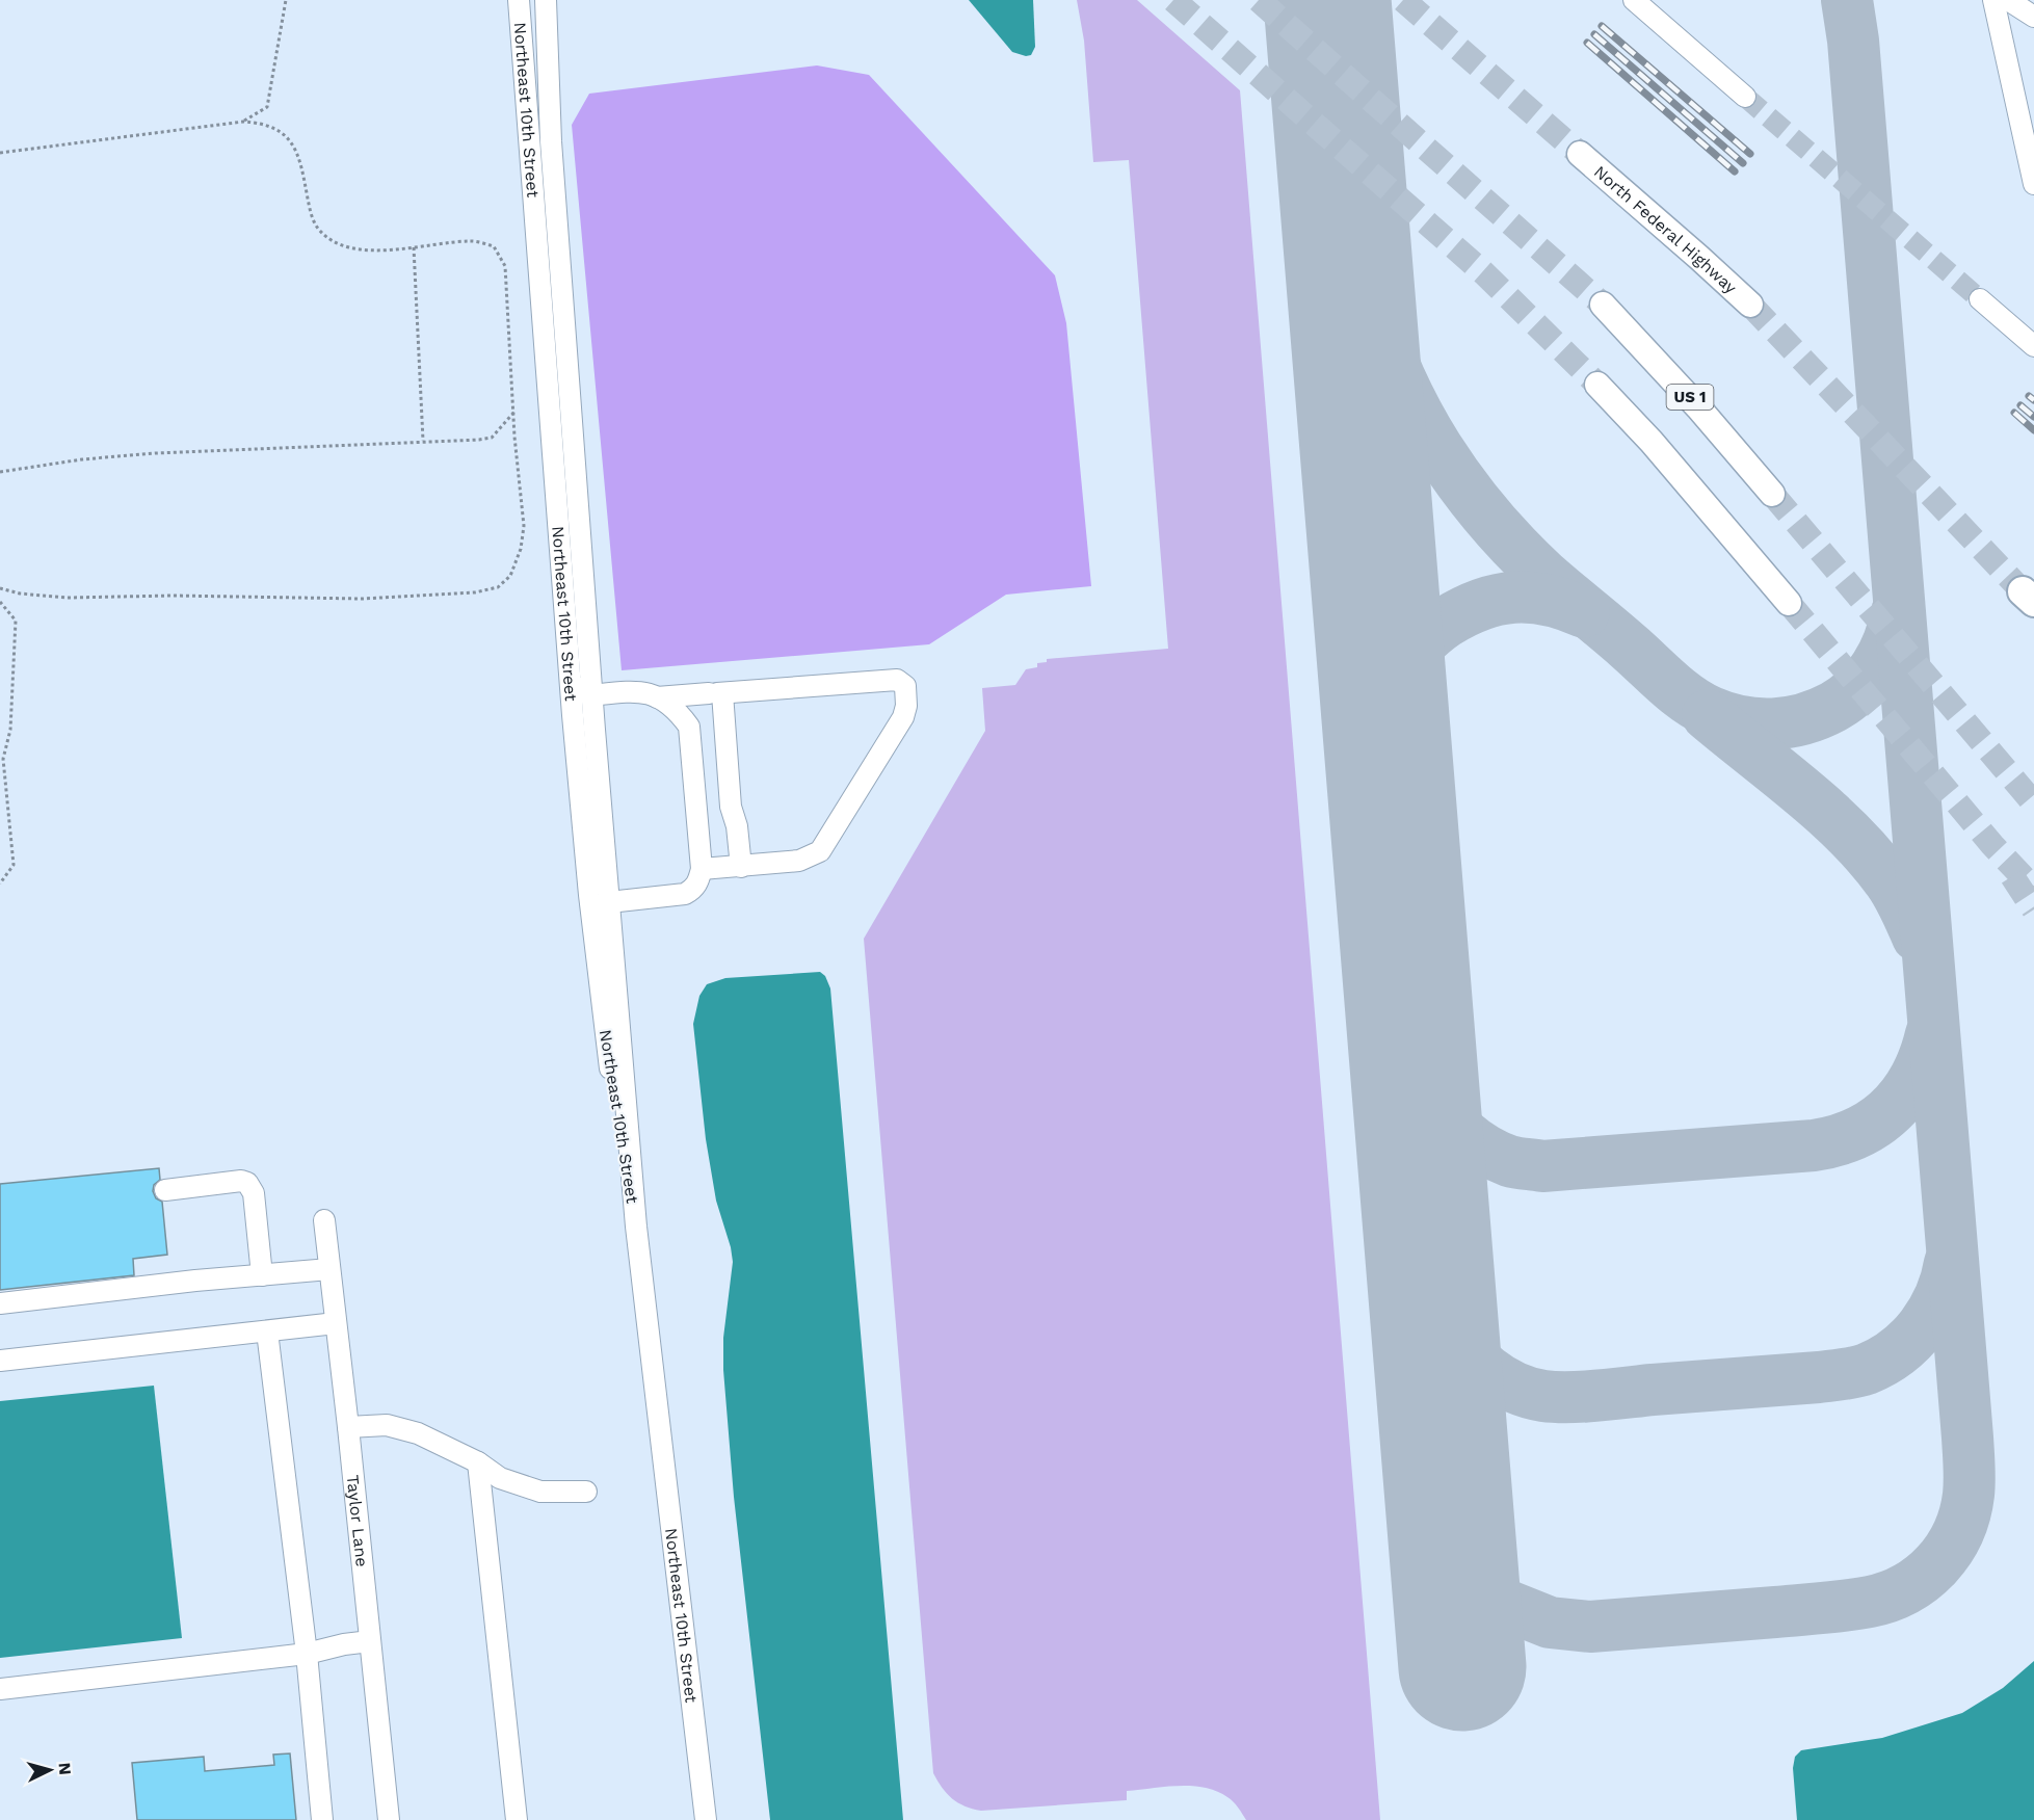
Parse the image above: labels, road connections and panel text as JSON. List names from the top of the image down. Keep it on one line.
{"streets":{"main road":["North Federal Highway","US 1"],"street":["Northeast 10th Street","Taylor Lane"]},"north":"right"}
